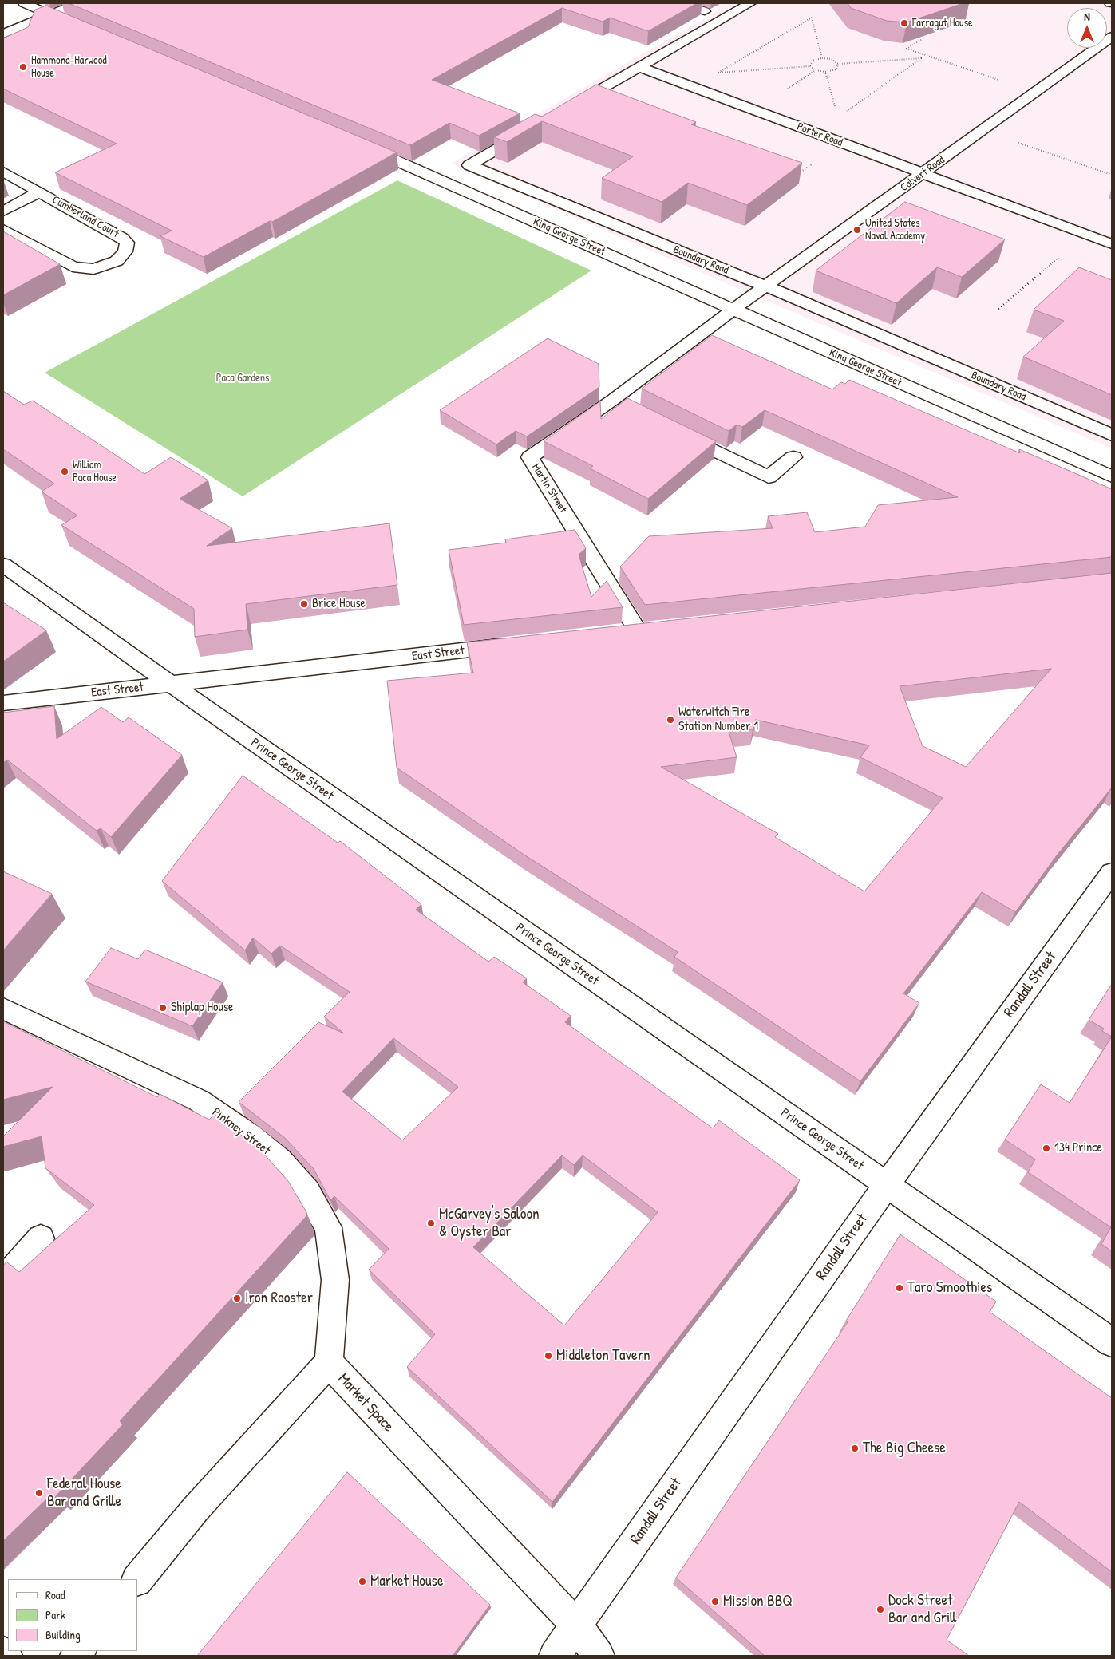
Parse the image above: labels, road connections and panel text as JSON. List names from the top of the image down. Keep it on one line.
{"streets":{"street":["Porter Road","Calvert Road","Cumberland Court","King George Street","Boundary Road","Martin Street","East Street","Prince George Street","Randall Street","Pinkney Street","Market Space"]},"crossings":[["Porter Road","Calvert Road"],["Calvert Road","King George Street"],["Calvert Road","Boundary Road"],["Calvert Road","Martin Street"],["King George Street","Martin Street"],["East Street","Prince George Street"],["Prince George Street","Randall Street"],["Randall Street","Market Space"],["Pinkney Street","Market Space"]],"parks":["Paca Gardens"],"places":["Farragut House","Hammond-Harwood House","United States Naval Academy","William Paca House","Brice House","Waterwitch Fire Station Number 1","Shiplap House","134 Prince","McGarvey's Saloon & Oyster Bar","Taro Smoothies","Iron Rooster","Middleton Tavern","The Big Cheese","Federal House Bar and Grille","Market House","Mission BBQ","Dock Street Bar and Grill"],"legend":["Road","Park","Building"],"north":"top"}
